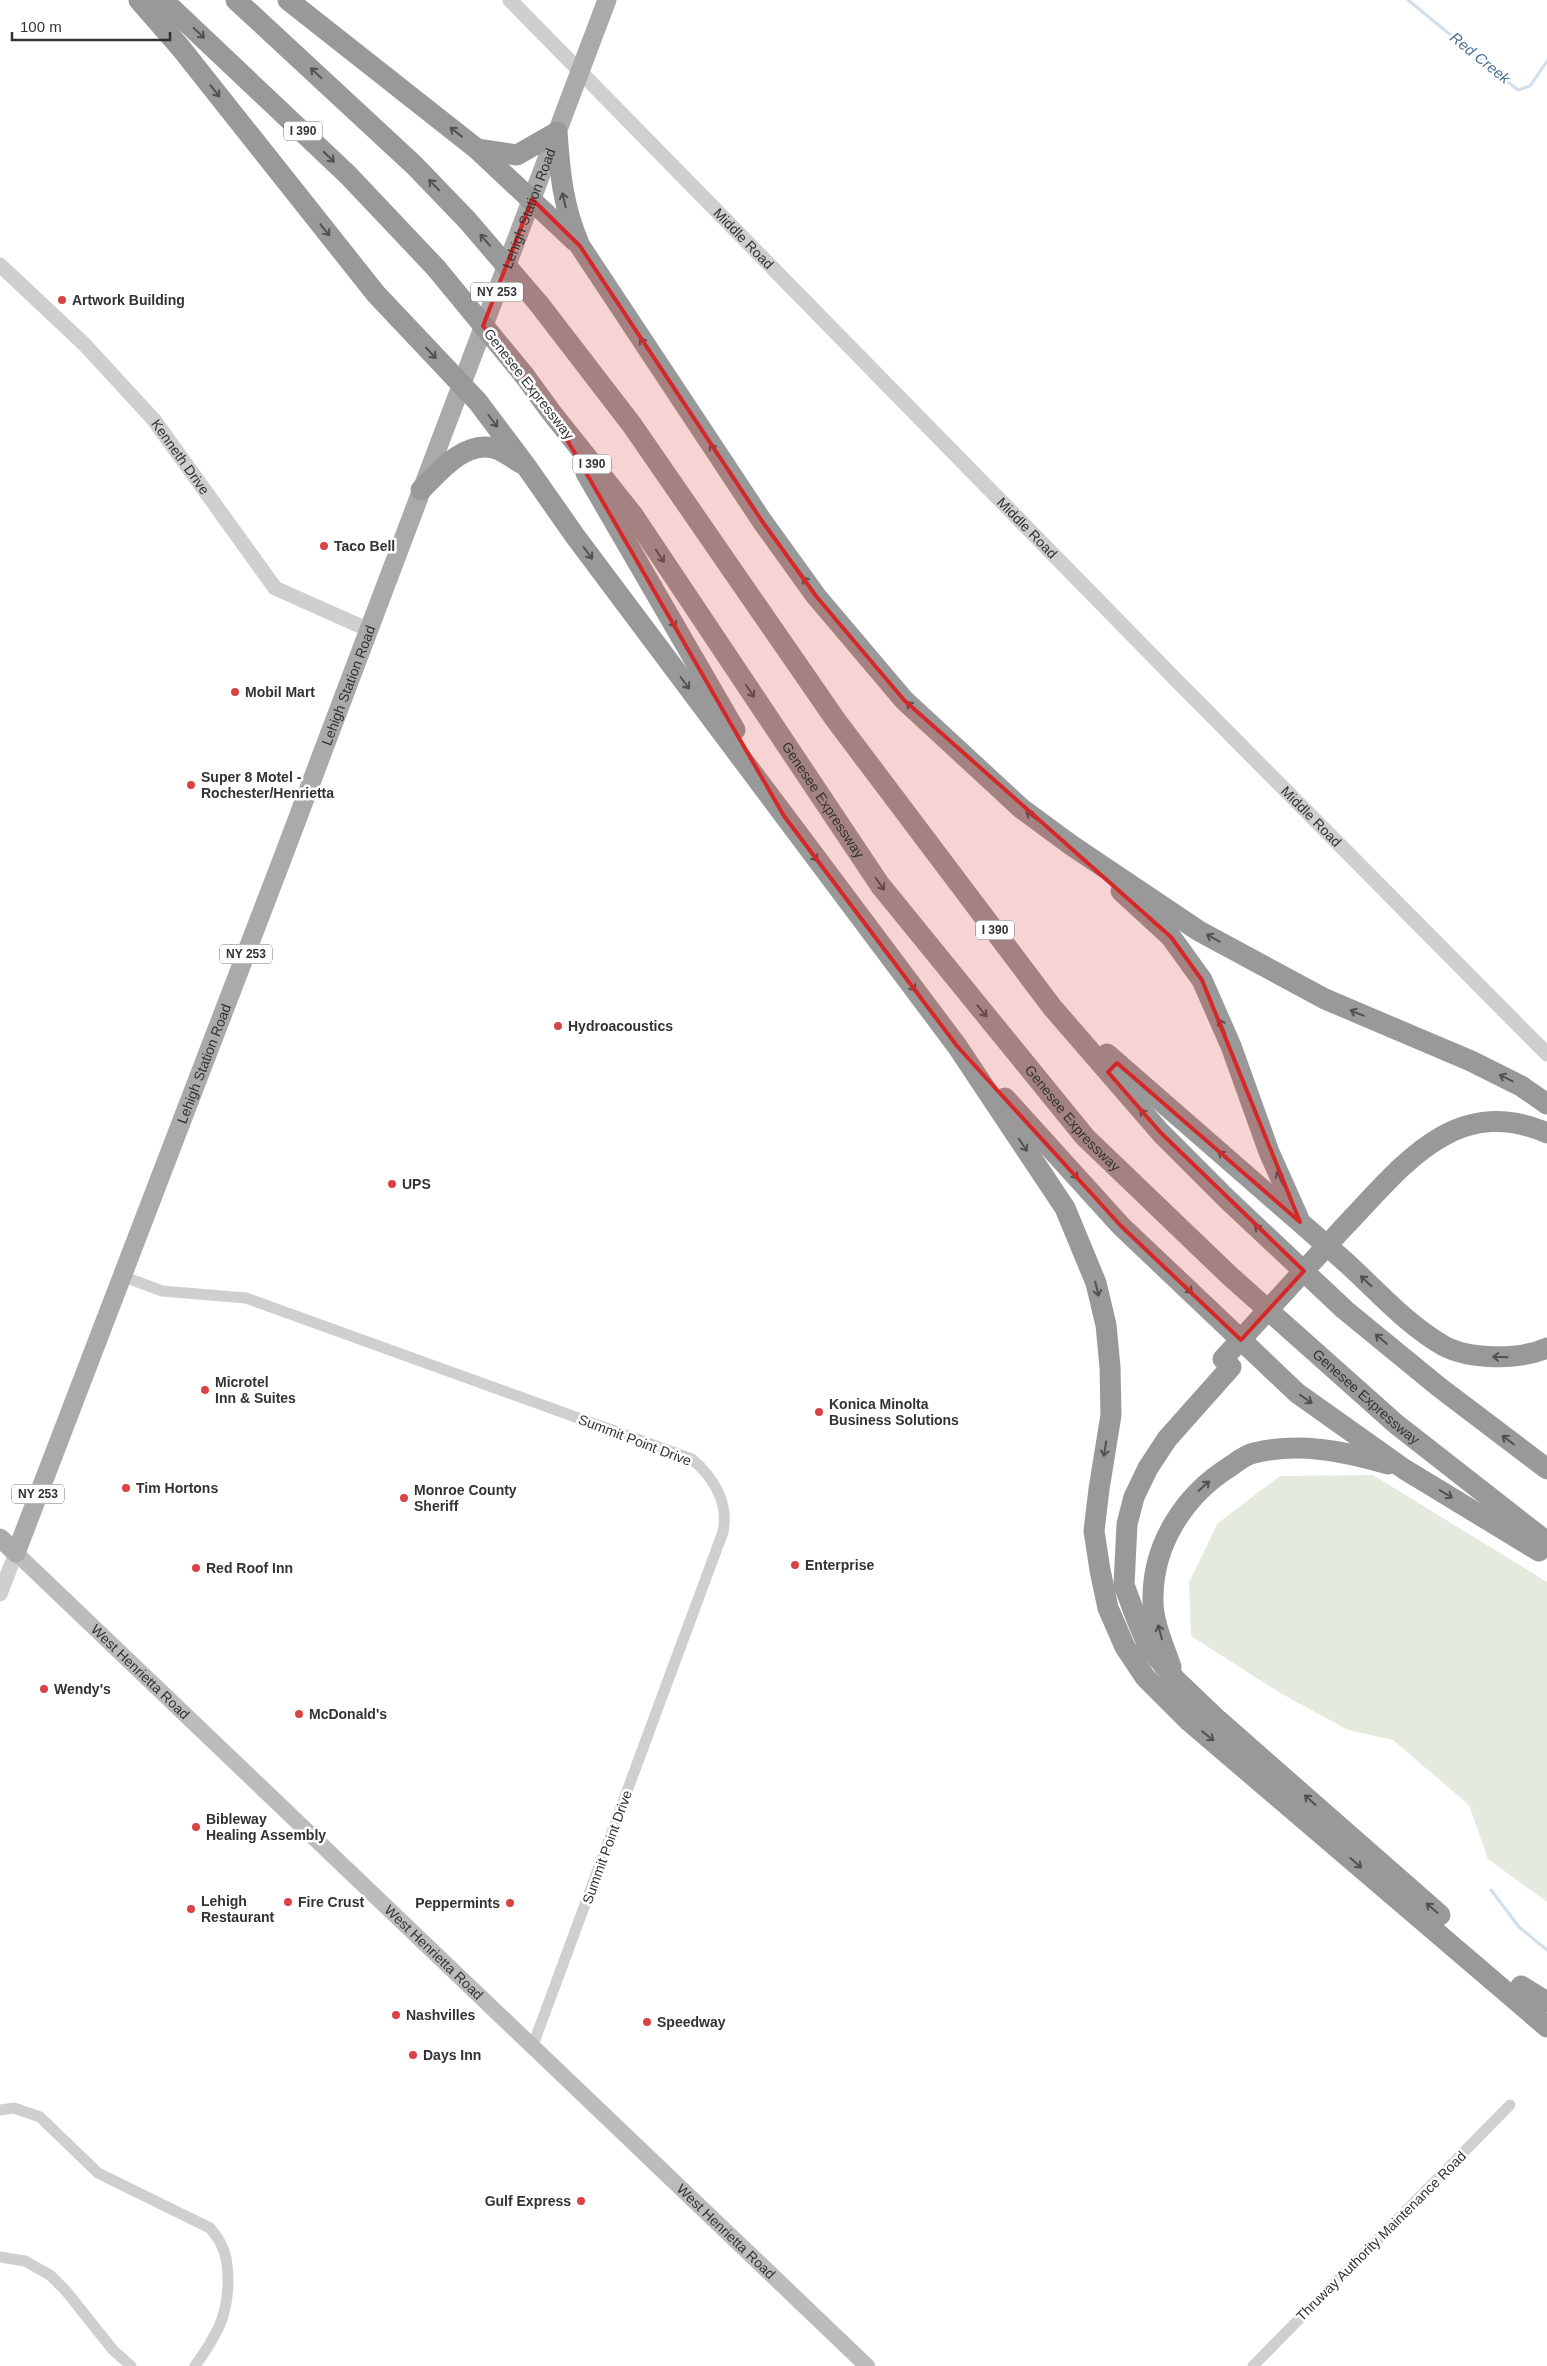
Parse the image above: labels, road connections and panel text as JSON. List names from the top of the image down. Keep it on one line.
{"streets":{"highway":["I 390","Genesee Expressway"],"main road":["Lehigh Station Road","NY 253","West Henrietta Road"],"street":["Middle Road","Kenneth Drive","Summit Point Drive","Thruway Authority Maintenance Road"]},"crossings":[["Lehigh Station Road","Middle Road"],["Lehigh Station Road","Kenneth Drive"],["Lehigh Station Road","Summit Point Drive"],["Lehigh Station Road","West Henrietta Road"],["Summit Point Drive","West Henrietta Road"]],"water":["Red Creek"],"places":["Artwork Building","Taco Bell","Mobil Mart","Super 8 Motel - Rochester/Henrietta","Hydroacoustics","UPS","Microtel Inn & Suites","Konica Minolta Business Solutions","Tim Hortons","Monroe County Sheriff","Enterprise","Red Roof Inn","Wendy's","McDonald's","Bibleway Healing Assembly","Fire Crust","Peppermints","Lehigh Restaurant","Nashvilles","Speedway","Days Inn","Gulf Express"],"scale_bar":"100 m"}
